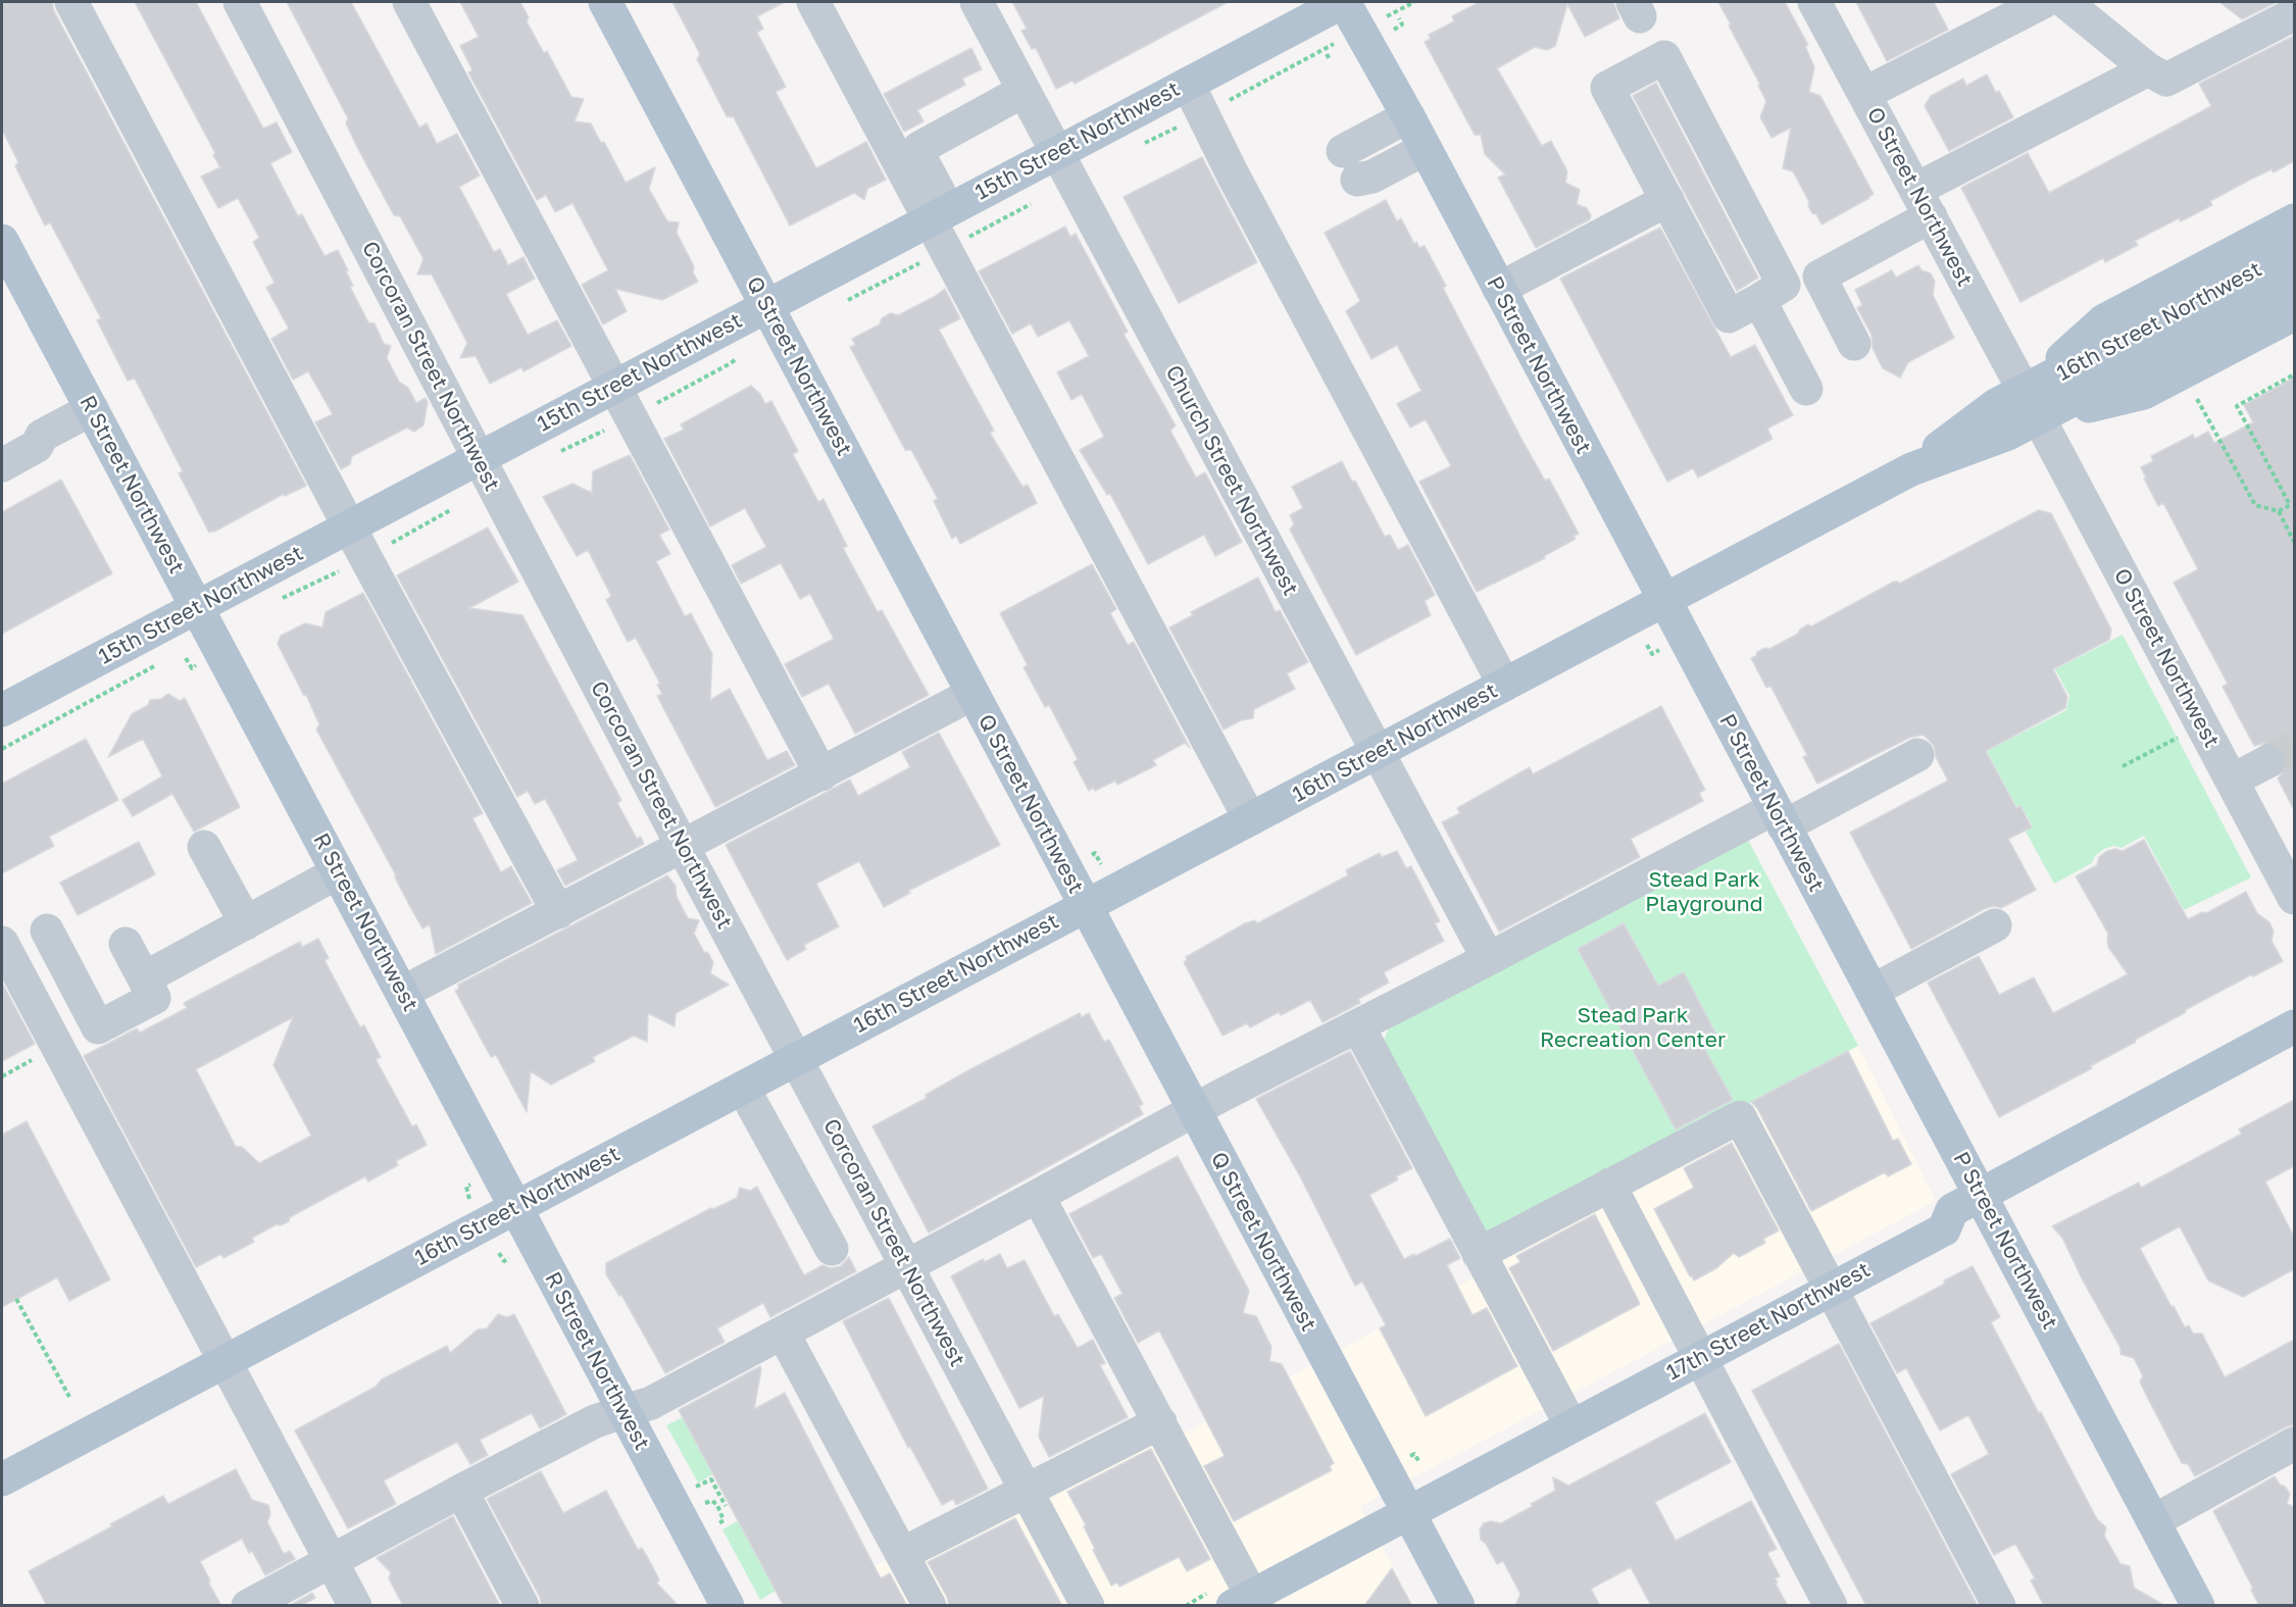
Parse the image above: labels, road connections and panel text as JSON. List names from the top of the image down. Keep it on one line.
{"streets":{"main road":["15th Street Northwest","16th Street Northwest","P Street Northwest","Q Street Northwest","R Street Northwest","17th Street Northwest"],"street":["O Street Northwest","Corcoran Street Northwest","Church Street Northwest"]},"crossings":[["15th Street Northwest","P Street Northwest"],["15th Street Northwest","Corcoran Street Northwest"],["15th Street Northwest","Q Street Northwest"],["15th Street Northwest","Church Street Northwest"],["15th Street Northwest","R Street Northwest"],["O Street Northwest","16th Street Northwest"],["16th Street Northwest","P Street Northwest"],["16th Street Northwest","Corcoran Street Northwest"],["16th Street Northwest","Q Street Northwest"],["16th Street Northwest","Church Street Northwest"],["16th Street Northwest","R Street Northwest"],["P Street Northwest","17th Street Northwest"],["Q Street Northwest","17th Street Northwest"]],"parks":["Stead Park Playground","Stead Park Recreation Center"]}
